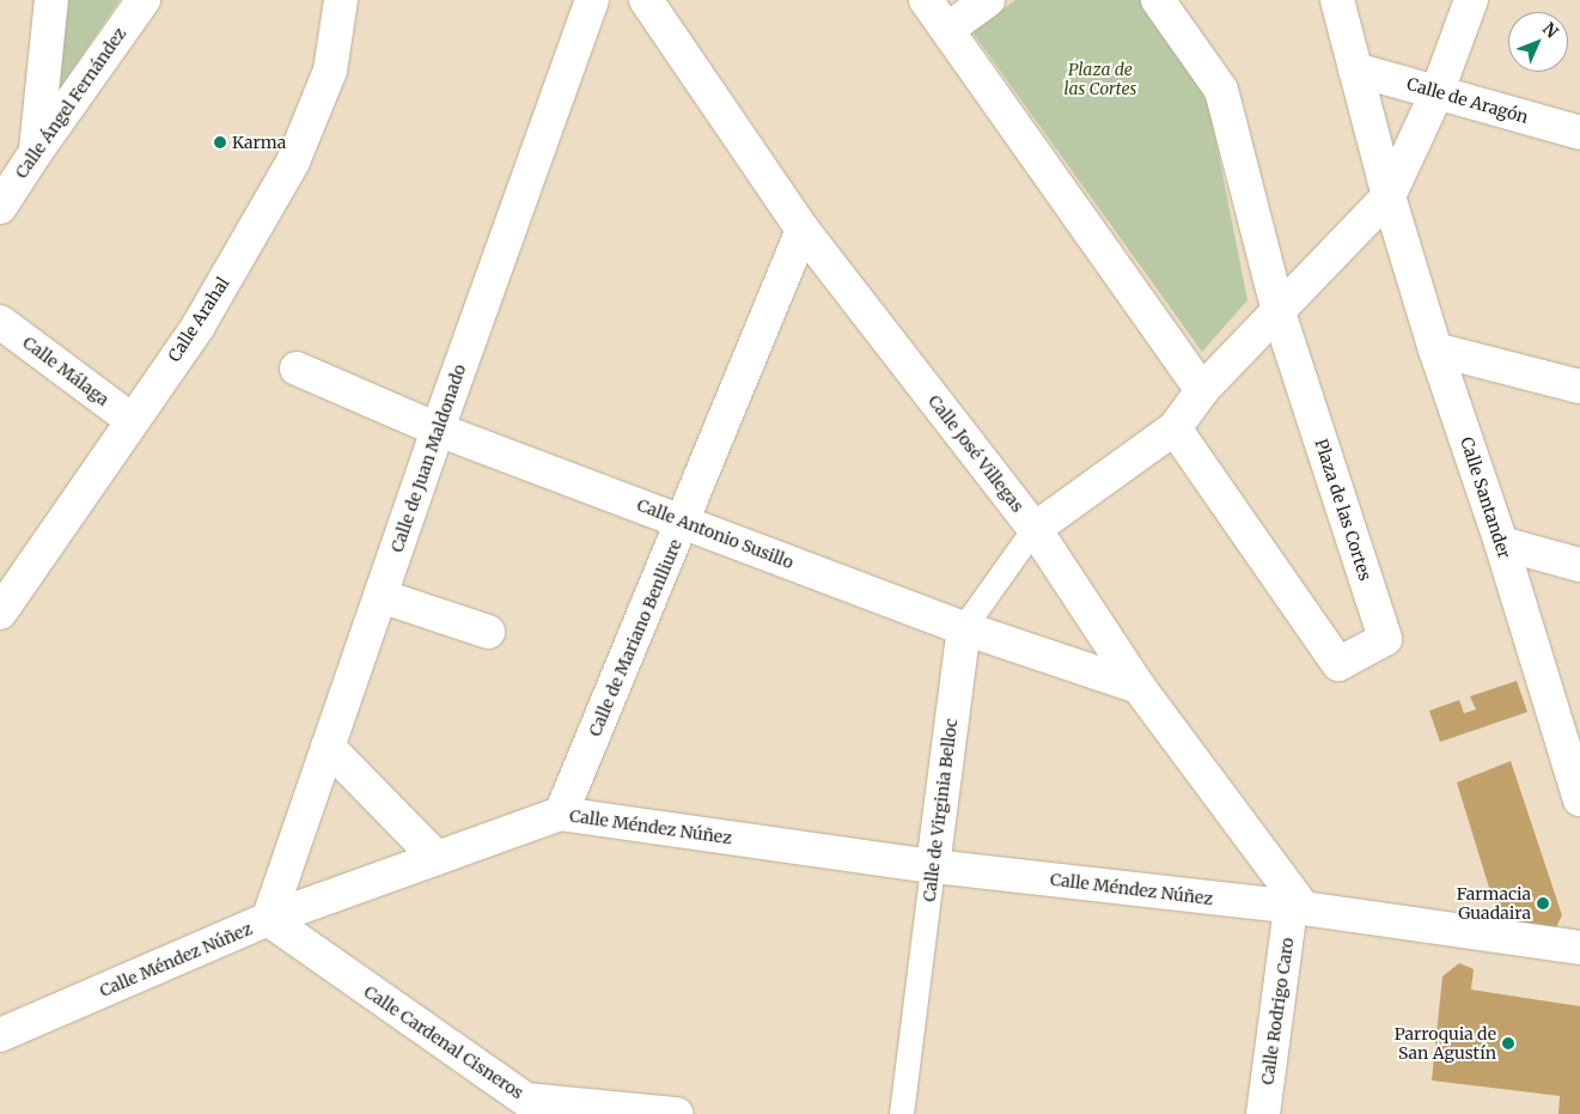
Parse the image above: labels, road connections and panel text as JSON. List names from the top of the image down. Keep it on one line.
{"streets":{"street":["Calle de Aragón","Calle Ángel Fernández","Calle Arahal","Calle Málaga","Calle José Villegas","Calle de Juan Maldonado","Calle Santander","Plaza de las Cortes","Calle Antonio Susillo","Calle de Mariano Benlliure","Calle de Virginia Belloc","Calle Méndez Núñez","Calle Rodrigo Caro","Calle Cardenal Cisneros"]},"crossings":[["Calle de Aragón","Calle Santander"],["Calle Arahal","Calle Málaga"],["Calle José Villegas","Calle Antonio Susillo"],["Calle José Villegas","Calle de Mariano Benlliure"],["Calle José Villegas","Calle de Virginia Belloc"],["Calle José Villegas","Calle Méndez Núñez"],["Calle José Villegas","Calle Rodrigo Caro"],["Calle de Juan Maldonado","Calle Antonio Susillo"],["Calle de Juan Maldonado","Calle Méndez Núñez"],["Calle de Juan Maldonado","Calle Cardenal Cisneros"],["Calle Antonio Susillo","Calle de Mariano Benlliure"],["Calle Antonio Susillo","Calle de Virginia Belloc"],["Calle de Mariano Benlliure","Calle Méndez Núñez"],["Calle de Virginia Belloc","Calle Méndez Núñez"],["Calle Méndez Núñez","Calle Rodrigo Caro"],["Calle Méndez Núñez","Calle Cardenal Cisneros"]],"parks":["Plaza de las Cortes"],"places":["Karma","Farmacia Guadaira","Parroquia de San Agustín"],"north":"top right"}
